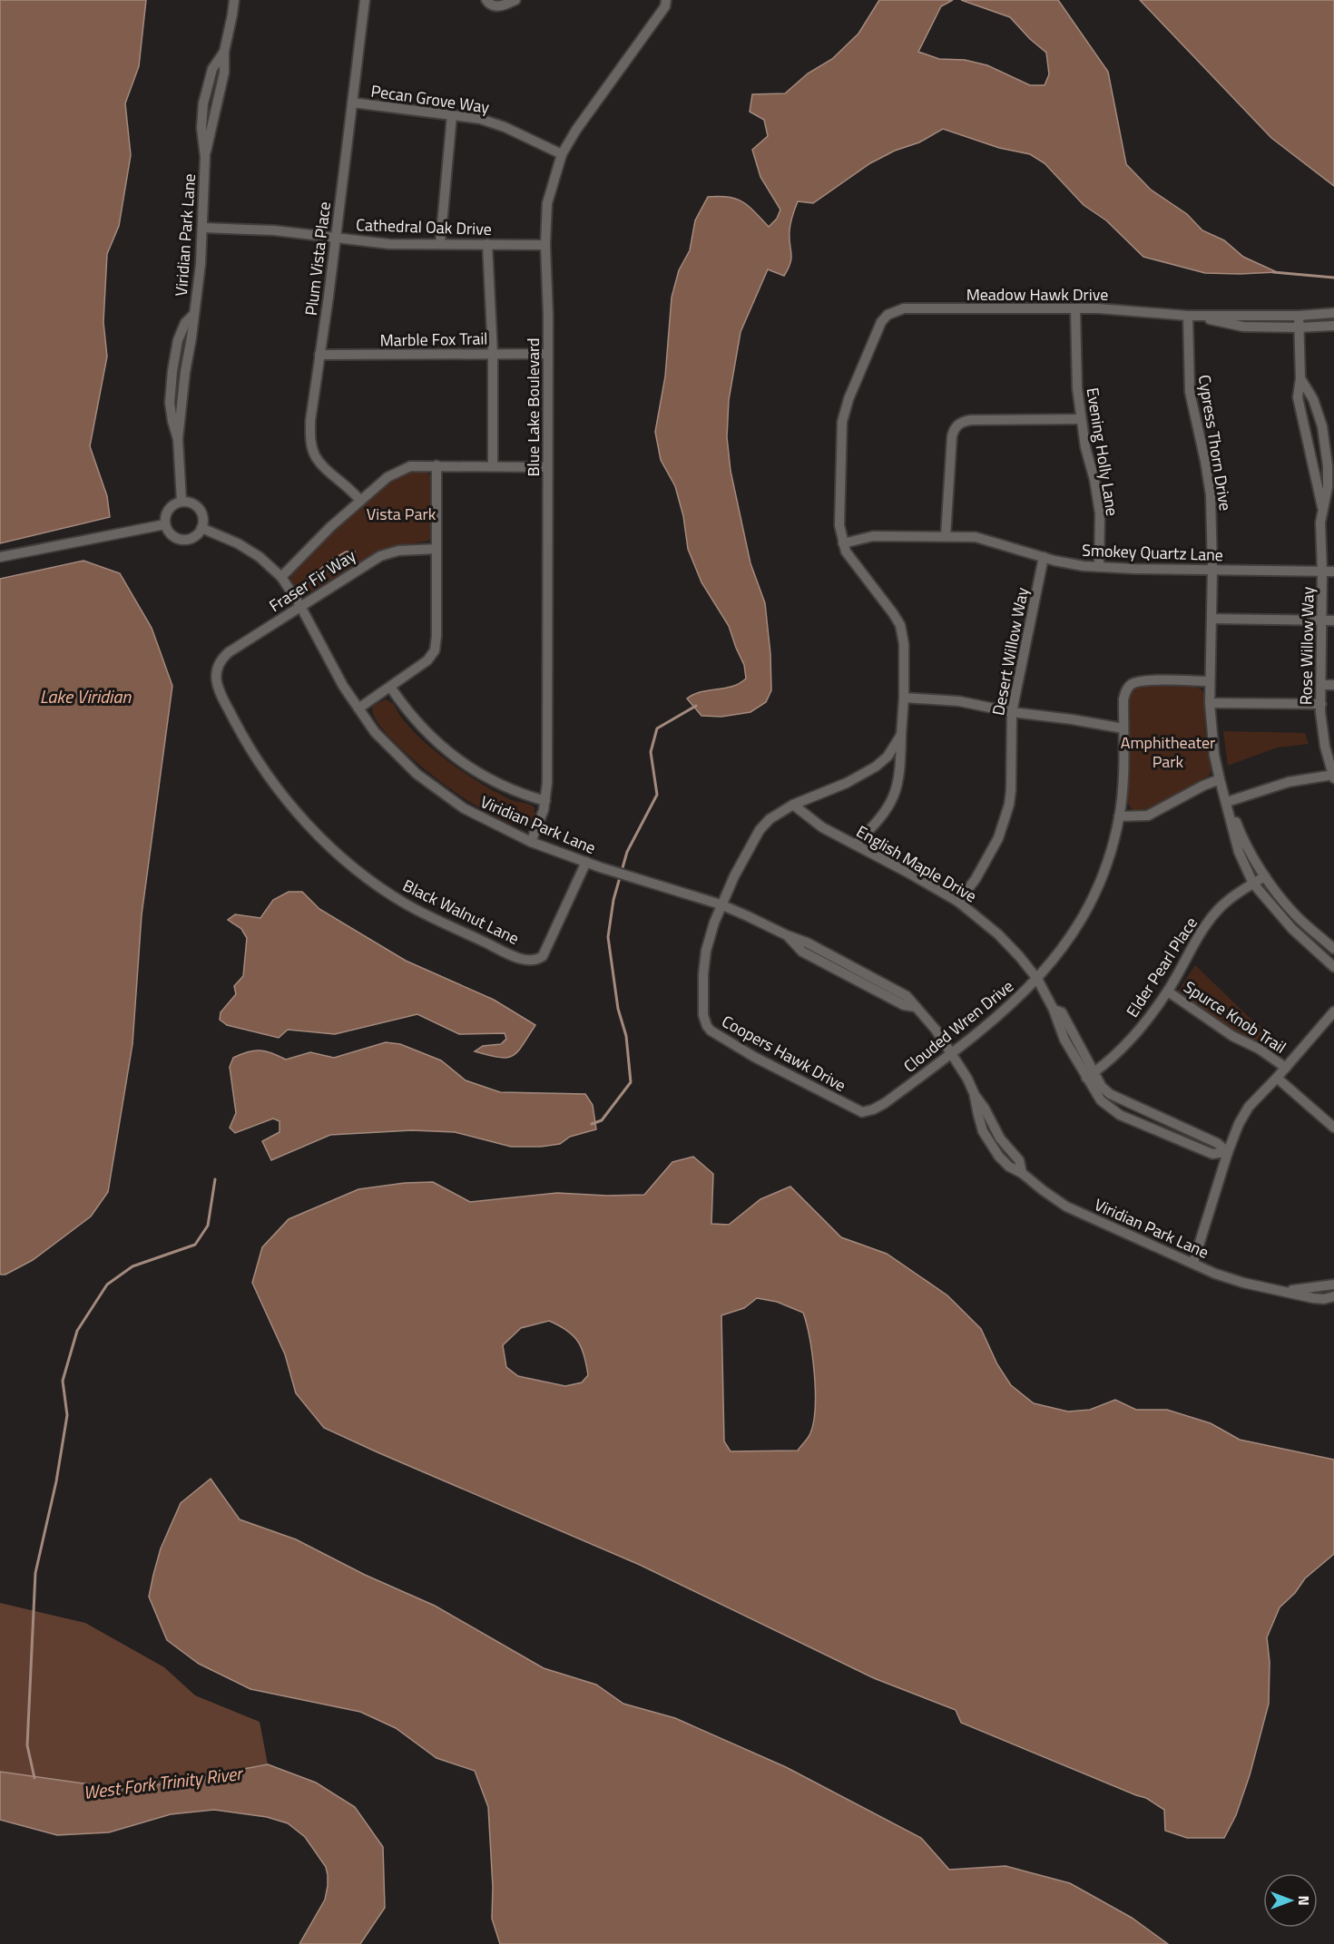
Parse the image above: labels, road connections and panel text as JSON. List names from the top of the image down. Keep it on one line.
{"streets":{"street":["Pecan Grove Way","Cathedral Oak Drive","Viridian Park Lane","Plum Vista Place","Meadow Hawk Drive","Marble Fox Trail","Blue Lake Boulevard","Cypress Thorn Drive","Evening Holly Lane","Smokey Quartz Lane","Fraser Fir Way","Rose Willow Way","Desert Willow Way","English Maple Drive","Black Walnut Lane","Elder Pearl Place","Spurce Knob Trail","Clouded Wren Drive","Coopers Hawk Drive"]},"crossings":[["Pecan Grove Way","Plum Vista Place"],["Pecan Grove Way","Blue Lake Boulevard"],["Cathedral Oak Drive","Viridian Park Lane"],["Cathedral Oak Drive","Plum Vista Place"],["Cathedral Oak Drive","Blue Lake Boulevard"],["Viridian Park Lane","Blue Lake Boulevard"],["Viridian Park Lane","Fraser Fir Way"],["Viridian Park Lane","Black Walnut Lane"],["Viridian Park Lane","Clouded Wren Drive"],["Viridian Park Lane","Coopers Hawk Drive"],["Plum Vista Place","Marble Fox Trail"],["Meadow Hawk Drive","Cypress Thorn Drive"],["Meadow Hawk Drive","Evening Holly Lane"],["Meadow Hawk Drive","Rose Willow Way"],["Meadow Hawk Drive","Coopers Hawk Drive"],["Marble Fox Trail","Blue Lake Boulevard"],["Cypress Thorn Drive","Smokey Quartz Lane"],["Cypress Thorn Drive","Elder Pearl Place"],["Cypress Thorn Drive","Clouded Wren Drive"],["Evening Holly Lane","Smokey Quartz Lane"],["Smokey Quartz Lane","Rose Willow Way"],["Smokey Quartz Lane","Desert Willow Way"],["Smokey Quartz Lane","Coopers Hawk Drive"],["Fraser Fir Way","Black Walnut Lane"],["Desert Willow Way","English Maple Drive"],["English Maple Drive","Elder Pearl Place"],["English Maple Drive","Clouded Wren Drive"],["English Maple Drive","Coopers Hawk Drive"],["Elder Pearl Place","Spurce Knob Trail"],["Clouded Wren Drive","Coopers Hawk Drive"]],"water":["Lake Viridian","West Fork Trinity River"],"parks":["Vista Park","Amphitheater Park"],"north":"right"}
